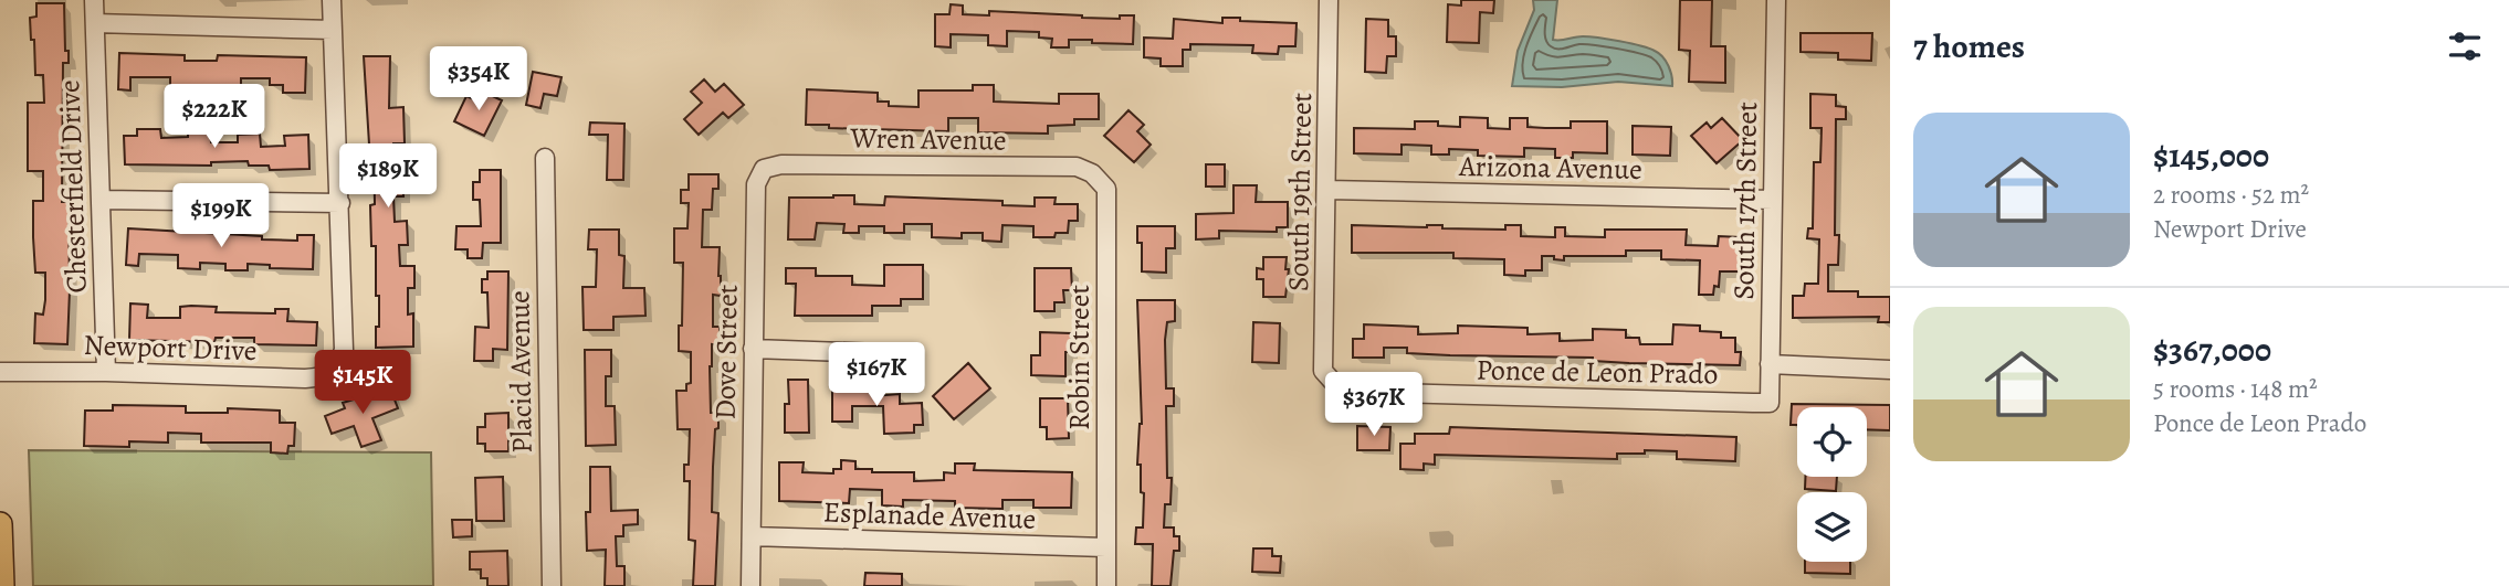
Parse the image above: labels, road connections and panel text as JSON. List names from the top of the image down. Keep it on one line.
{"streets":{"street":["Wren Avenue","Arizona Avenue","Chesterfield Drive","South 19th Street","South 17th Street","Newport Drive","Dove Street","Robin Street","Placid Avenue","Ponce de Leon Prado","Esplanade Avenue"]},"crossings":[["Wren Avenue","Dove Street"],["Wren Avenue","Robin Street"],["Arizona Avenue","South 19th Street"],["Arizona Avenue","South 17th Street"],["Chesterfield Drive","Newport Drive"],["South 19th Street","Ponce de Leon Prado"],["South 17th Street","Ponce de Leon Prado"],["Dove Street","Esplanade Avenue"],["Robin Street","Esplanade Avenue"]],"page":{"heading":"7 homes","price":["$354K","$222K","$189K","$199K","$167K","$145K","$367K"],"list":[{"name":"$145,000","note":"2 rooms · 52 m² · Newport Drive"},{"name":"$367,000","note":"5 rooms · 148 m² · Ponce de Leon Prado"}]}}
